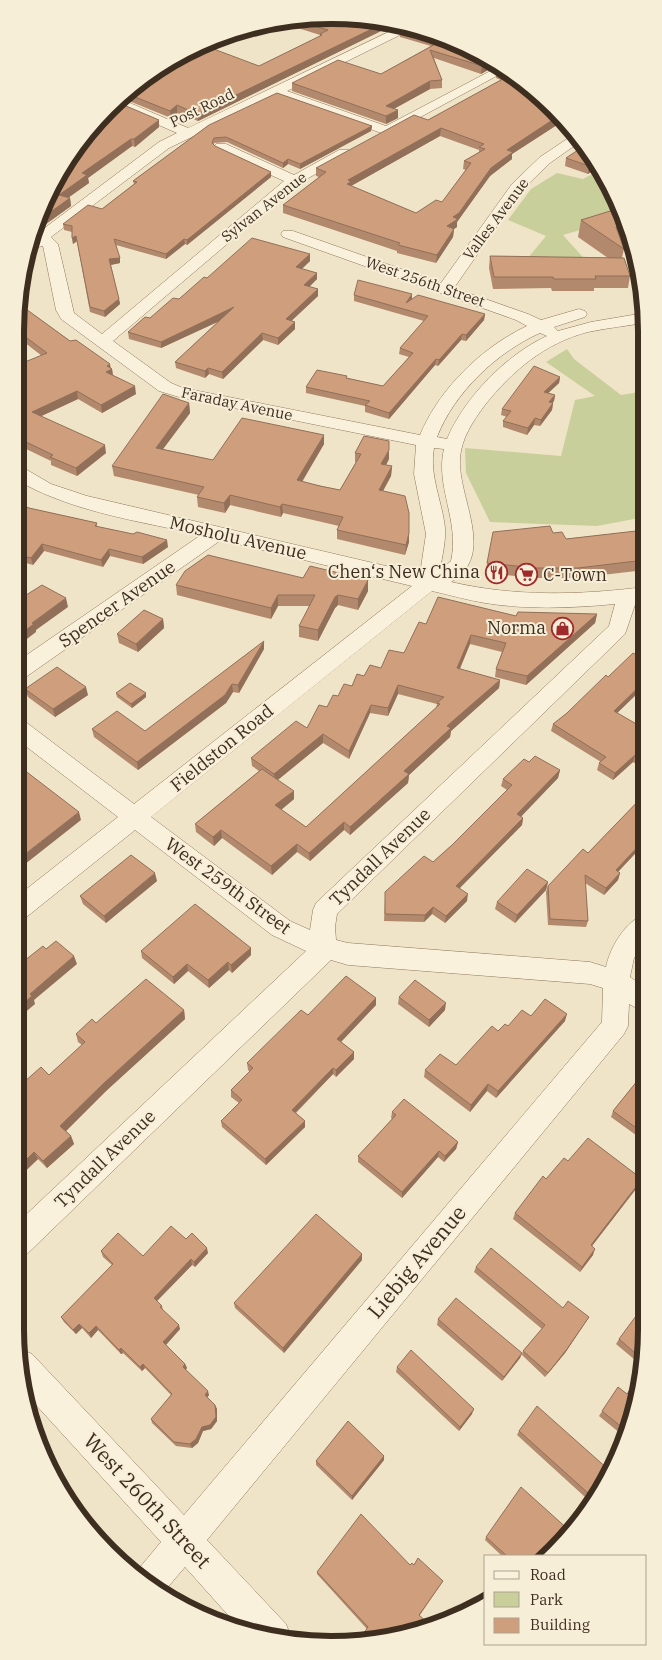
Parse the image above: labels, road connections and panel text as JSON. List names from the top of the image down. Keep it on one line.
{"streets":{"street":["Post Road","Sylvan Avenue","Valles Avenue","West 256th Street","Faraday Avenue","Mosholu Avenue","Spencer Avenue","Fieldston Road","Tyndall Avenue","West 259th Street","Liebig Avenue","West 260th Street"]},"crossings":[["Sylvan Avenue","Faraday Avenue"],["Valles Avenue","West 256th Street"],["West 256th Street","Fieldston Road"],["Faraday Avenue","Fieldston Road"],["Mosholu Avenue","Spencer Avenue"],["Mosholu Avenue","Fieldston Road"],["Mosholu Avenue","Tyndall Avenue"],["Fieldston Road","West 259th Street"],["Tyndall Avenue","West 259th Street"],["West 259th Street","Liebig Avenue"],["Liebig Avenue","West 260th Street"]],"places":{"restaurant":["Chen‘s New China"],"supermarket":["C-Town"],"shop":["Norma"]},"legend":["Road","Park","Building"]}
